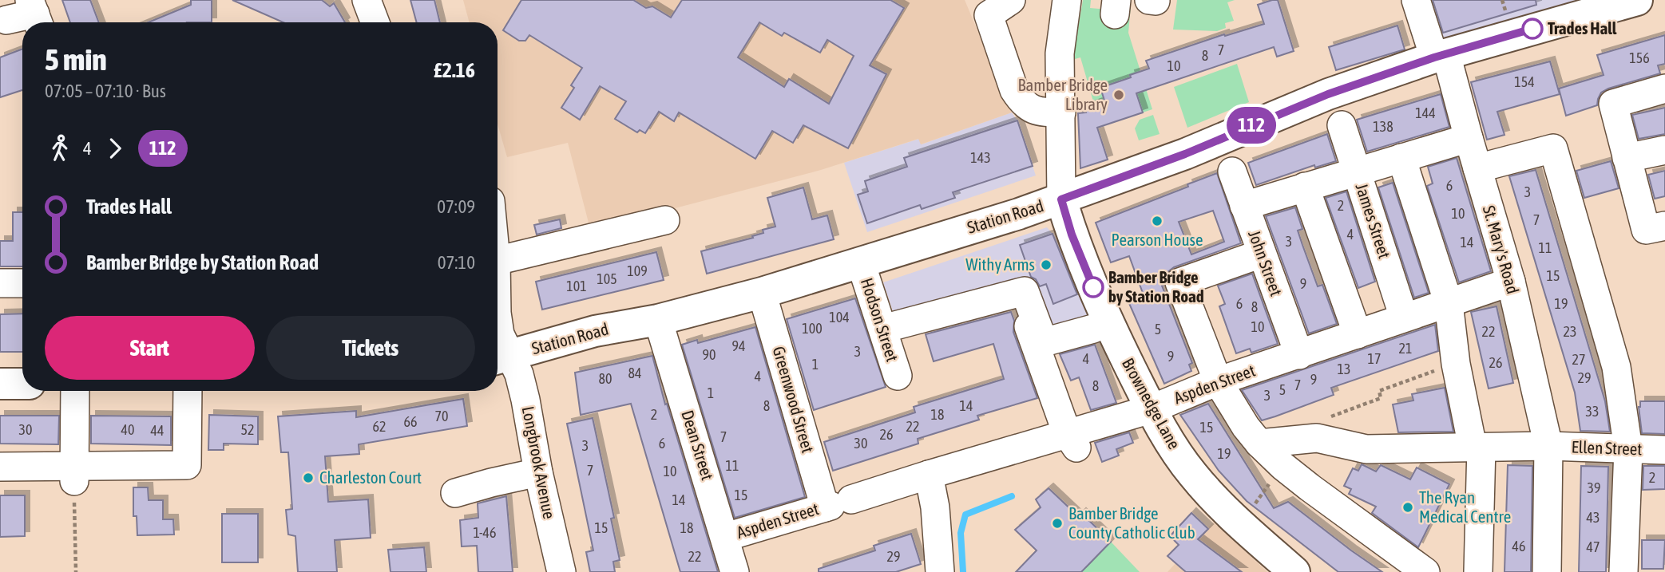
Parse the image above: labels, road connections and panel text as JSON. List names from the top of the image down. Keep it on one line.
{"streets":{"main road":["Station Road","Brownedge Lane"],"street":["James Street","St. Mary's Road","John Street","Hodson Street","Aspden Street","Greenwood Street","Dean Street","Ellen Street","Longbrook Avenue"]},"crossings":[["Station Road","St. Mary's Road"],["Station Road","Hodson Street"],["Station Road","Greenwood Street"],["Station Road","Brownedge Lane"],["Station Road","Dean Street"],["Station Road","Longbrook Avenue"],["James Street","Aspden Street"],["St. Mary's Road","Aspden Street"],["St. Mary's Road","Ellen Street"],["John Street","Aspden Street"],["Aspden Street","Greenwood Street"],["Aspden Street","Brownedge Lane"],["Aspden Street","Dean Street"]],"places":["Trades Hall","Bamber Bridge Library","Pearson House","Withy Arms","Bamber Bridge by Station Road","Charleston Court","The Ryan Medical Centre","Bamber Bridge County Catholic Club"],"lines":["bus line 112"],"house_numbers":["7","8","156","10","154","144","138","143","6","3","2","10","7","4","3","14","11","109","15","105","9","101","6","19","8","104","10","100","5","22","23","94","21","3","90","9","4","17","27","26","1","13","84","4","29","80","9","7","8","5","1","3","8","14","33","2","18","70","66","62","22","15","30","40","52","44","26","7","6","30","3","19","11","7","10","2","39","15","14","43","15","18","1-46","46","47","22","29"],"page":{"on_map":"112","heading":["5 min","07:05 – 07:10 · Bus","£2.16"],"legs":["4","112"],"list":[{"name":"Trades Hall","value":"07:09"},{"name":"Bamber Bridge by Station Road","value":"07:10"}],"buttons":["Start","Tickets"]}}
